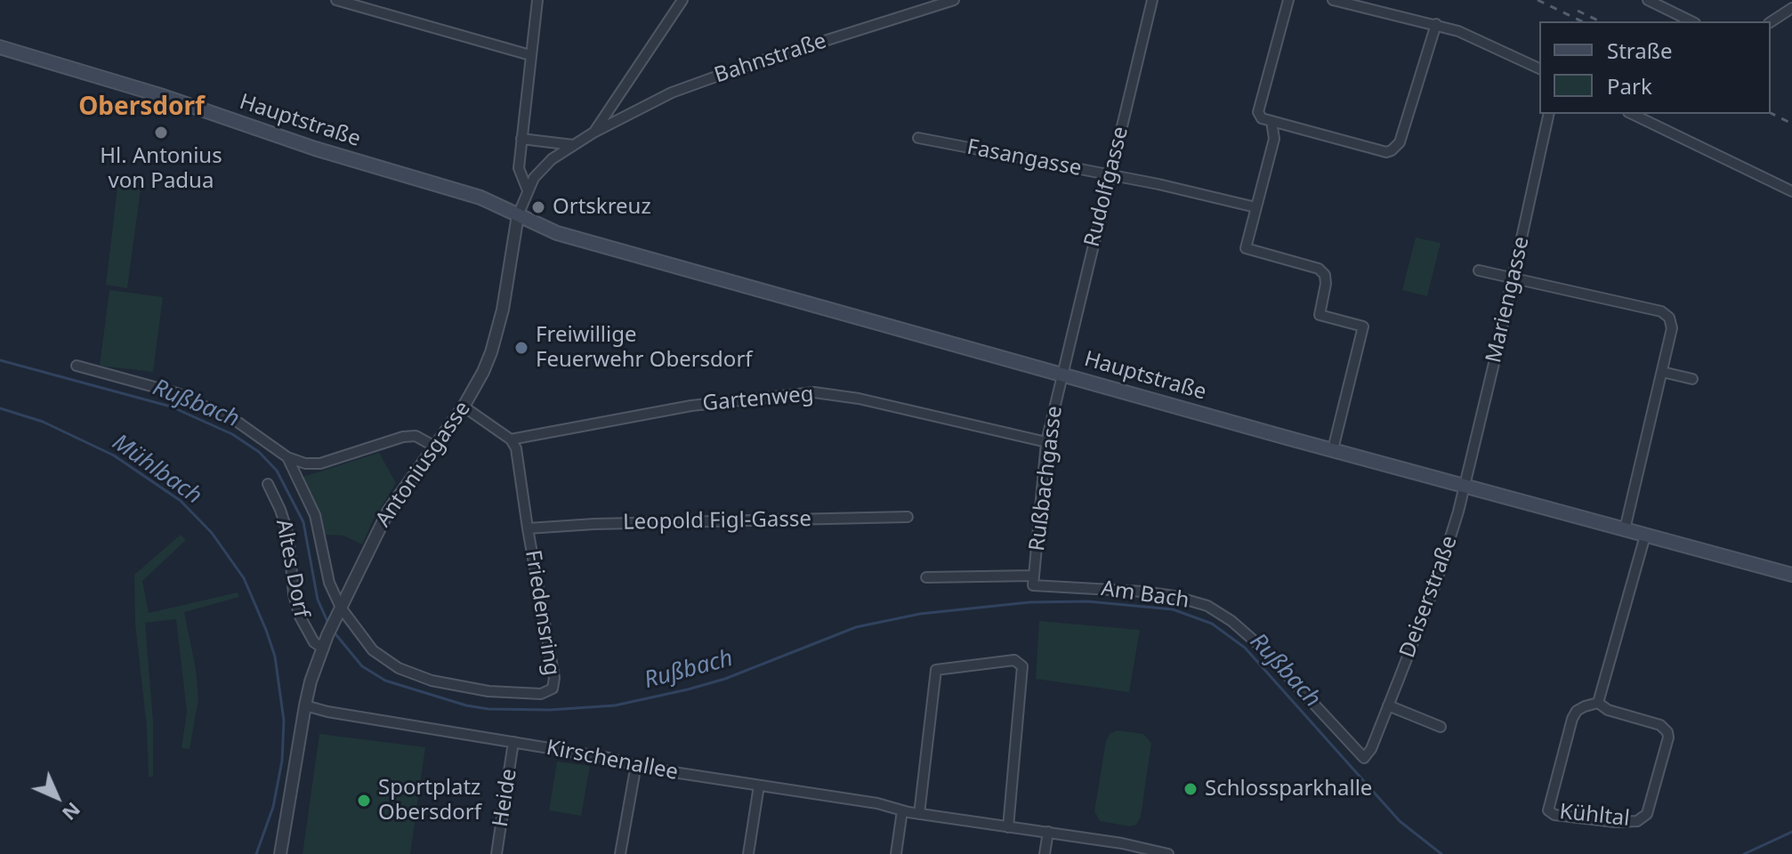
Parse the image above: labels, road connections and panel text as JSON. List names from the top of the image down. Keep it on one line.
{"streets":{"main road":["Hauptstraße"],"street":["Bahnstraße","Fasangasse","Rudolfgasse","Mariengasse","Gartenweg","Antoniusgasse","Rußbachgasse","Leopold Figl-Gasse","Altes Dorf","Am Bach","Deiserstraße","Friedensring","Kirschenallee","Heide","Kühltal"]},"crossings":[["Bahnstraße","Hauptstraße"],["Bahnstraße","Antoniusgasse"],["Hauptstraße","Rudolfgasse"],["Hauptstraße","Mariengasse"],["Hauptstraße","Antoniusgasse"],["Hauptstraße","Rußbachgasse"],["Hauptstraße","Deiserstraße"],["Fasangasse","Rudolfgasse"],["Rudolfgasse","Rußbachgasse"],["Mariengasse","Deiserstraße"],["Gartenweg","Rußbachgasse"],["Gartenweg","Friedensring"],["Antoniusgasse","Altes Dorf"],["Antoniusgasse","Friedensring"],["Antoniusgasse","Kirschenallee"],["Rußbachgasse","Am Bach"],["Leopold Figl-Gasse","Friedensring"],["Am Bach","Deiserstraße"],["Kirschenallee","Heide"]],"districts":["Obersdorf"],"water":["Rußbach","Mühlbach"],"places":["Hl. Antonius von Padua","Ortskreuz","Freiwillige Feuerwehr Obersdorf","Schlossparkhalle","Sportplatz Obersdorf"],"legend":["Straße","Park"],"north":"bottom right"}
